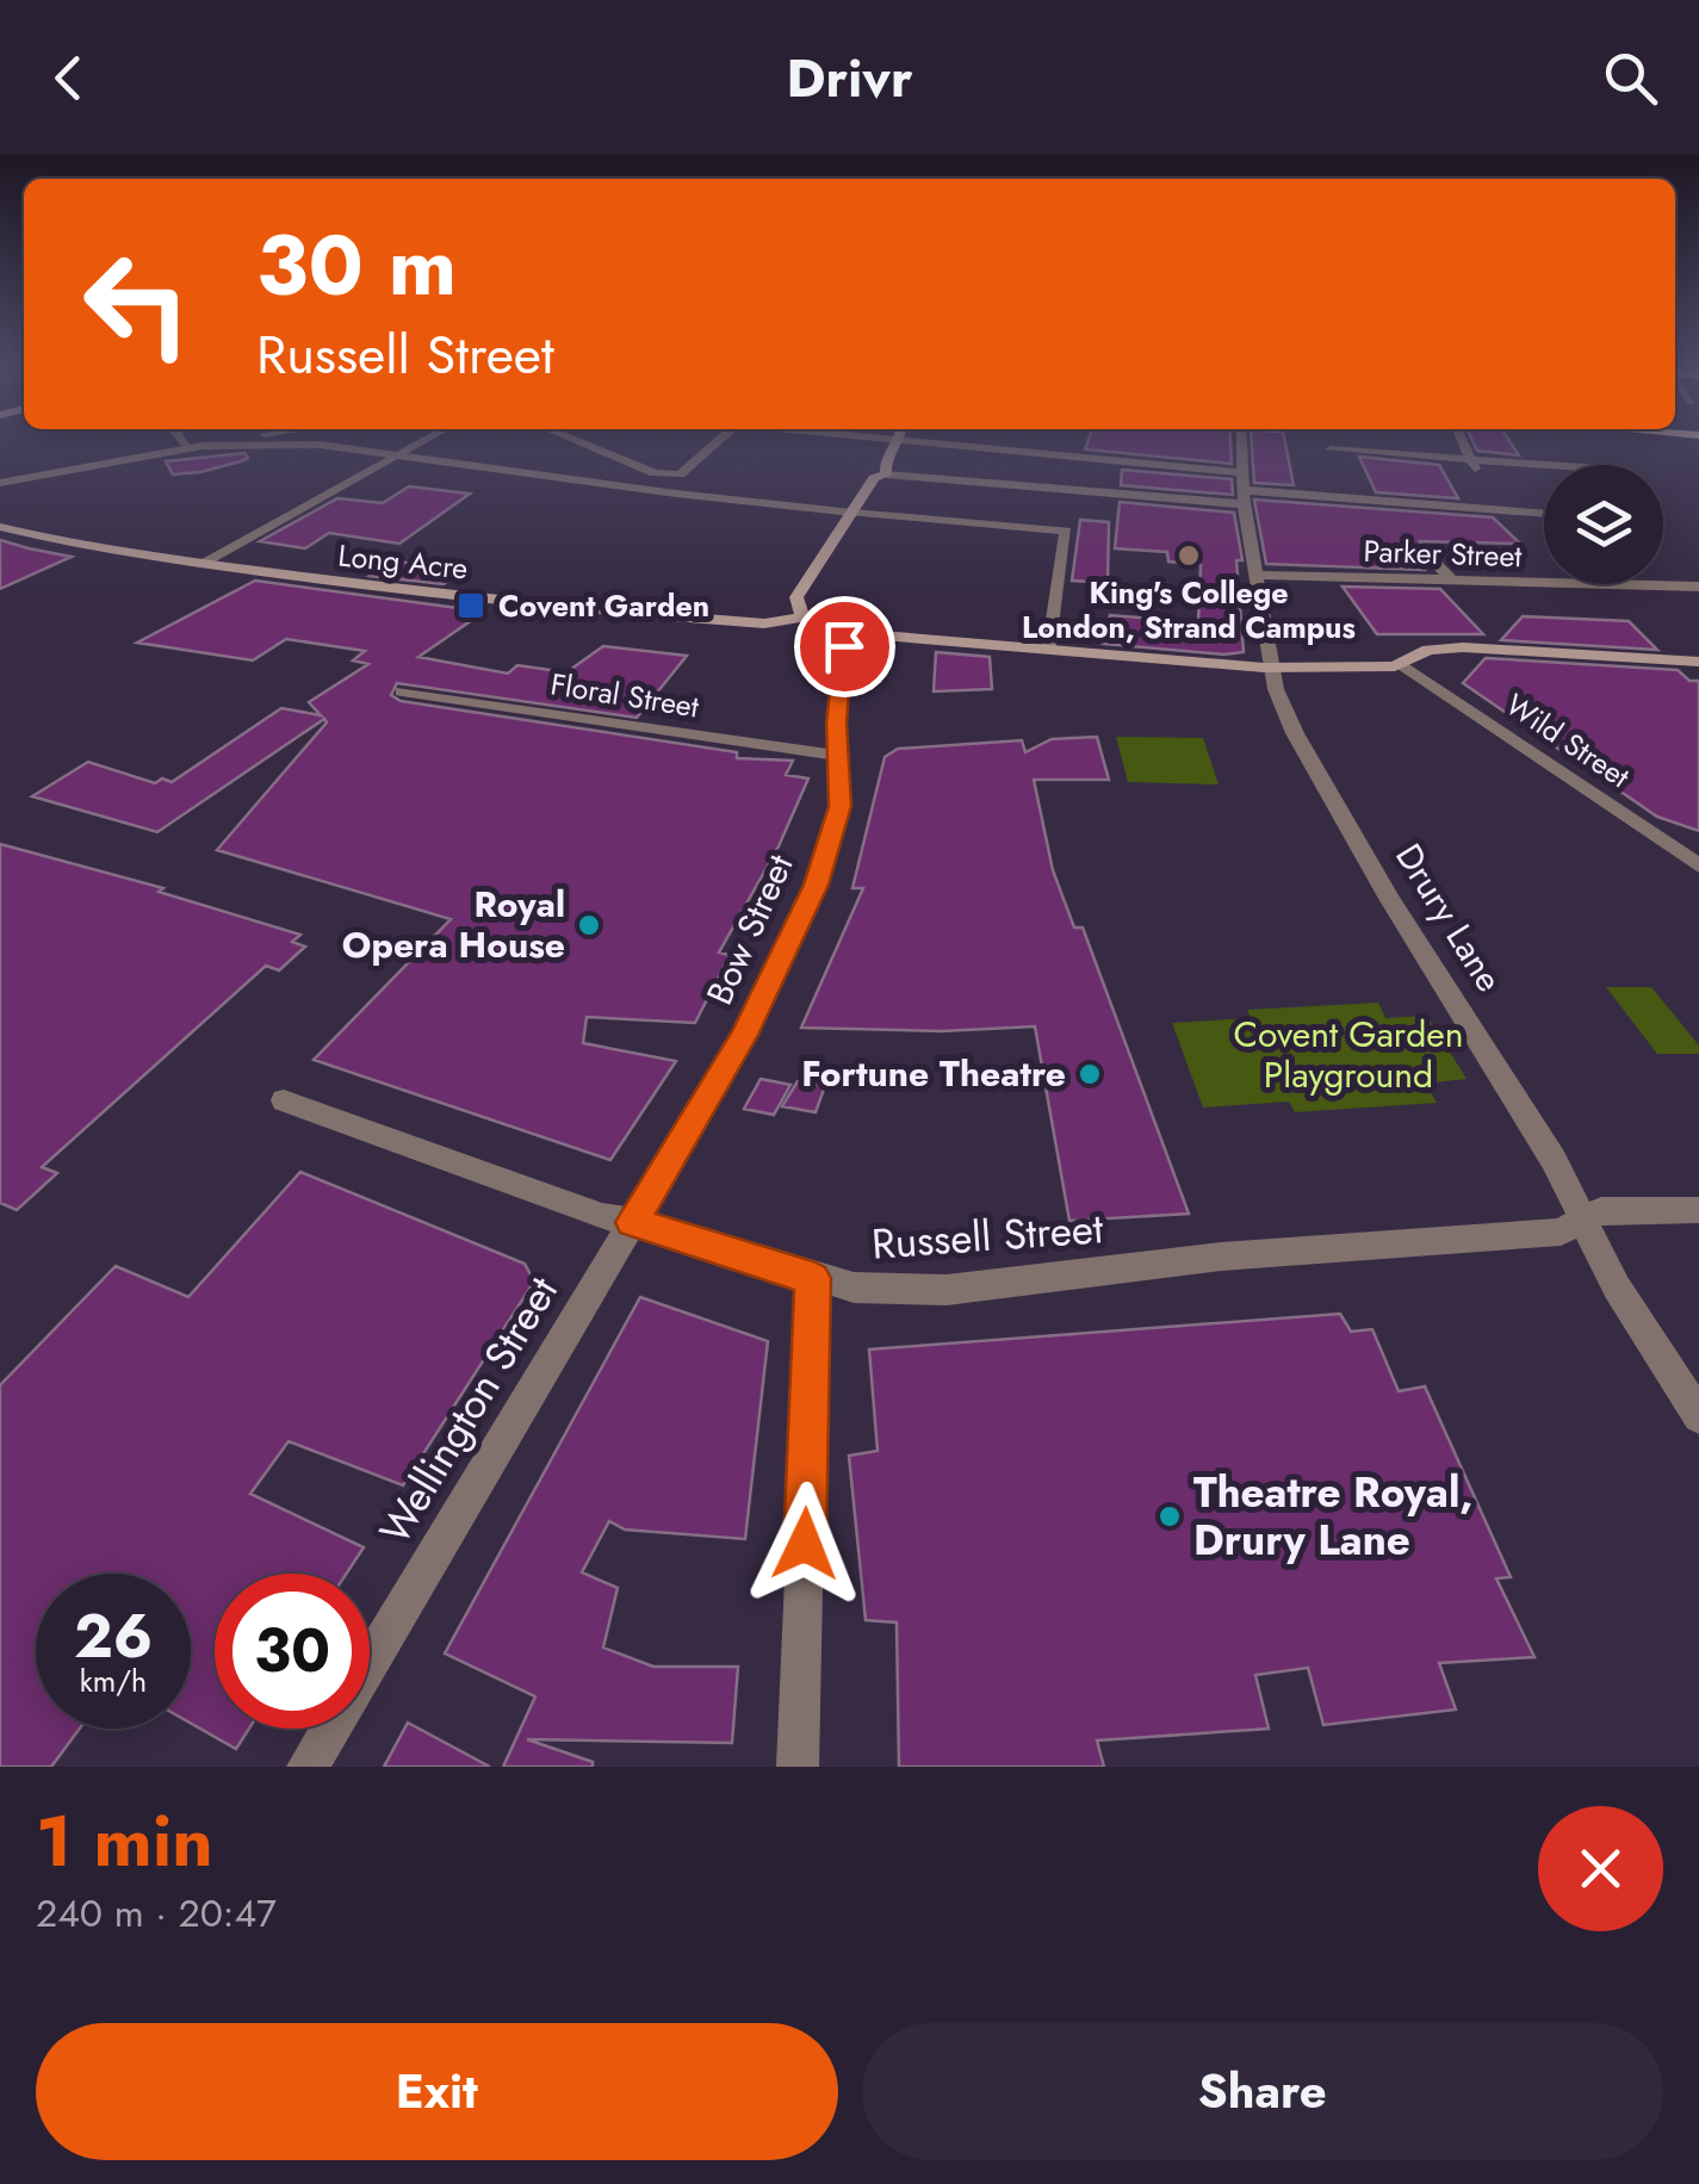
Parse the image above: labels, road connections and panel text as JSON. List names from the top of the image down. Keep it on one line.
{"streets":{"main road":["Long Acre"],"street":["Parker Street","Floral Street","Wild Street","Drury Lane","Bow Street","Russell Street","Wellington Street"]},"crossings":[["Parker Street","Drury Lane"],["Floral Street","Bow Street"],["Drury Lane","Russell Street"],["Bow Street","Russell Street"],["Bow Street","Wellington Street"],["Russell Street","Wellington Street"]],"parks":["Covent Garden Playground"],"places":{"other":["King's College London, Strand Campus","Royal Opera House","Fortune Theatre","Theatre Royal, Drury Lane"],"transit":["Covent Garden"]},"page":{"header":"Drivr","turn":["30 m","Russell Street"],"speed":"26 km/h","limit":"30","heading":["1 min","240 m · 20:47"],"buttons":["Exit","Share"]}}
